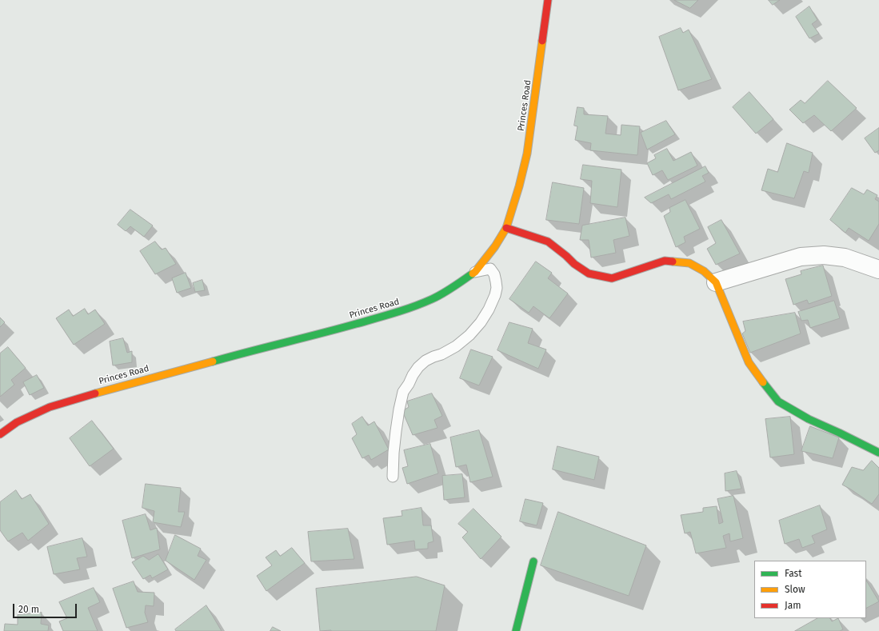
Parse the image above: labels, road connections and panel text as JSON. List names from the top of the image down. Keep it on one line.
{"streets":{"main road":["Princes Road"]},"legend":["Fast","Slow","Jam"],"scale_bar":"20 m"}
